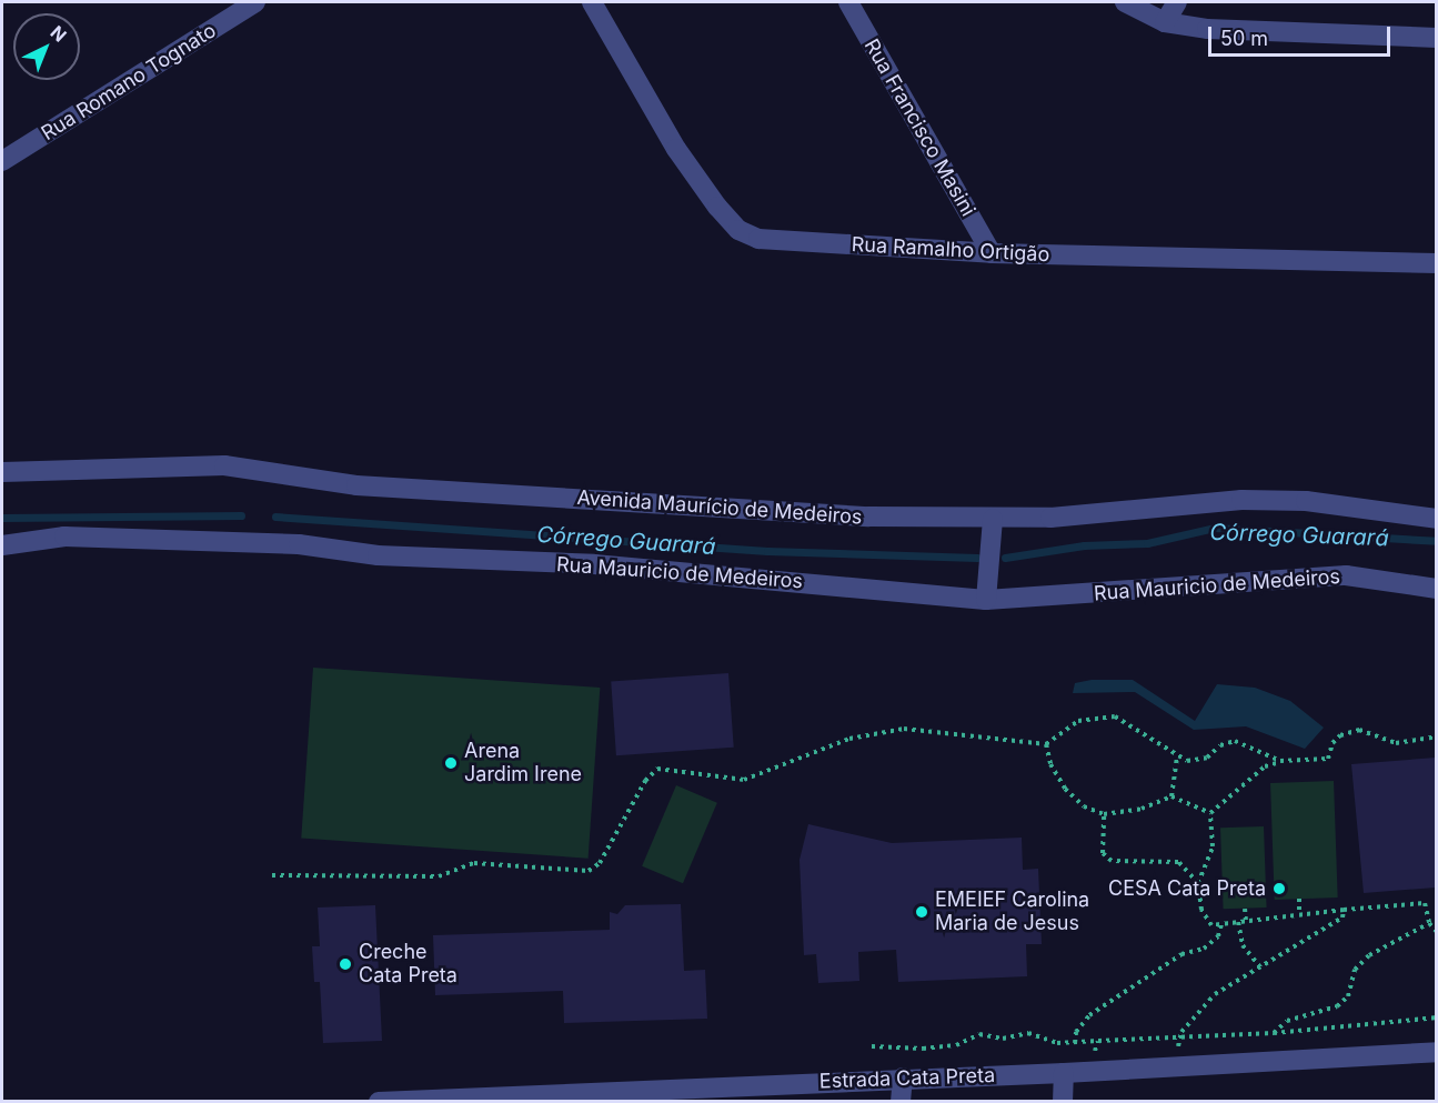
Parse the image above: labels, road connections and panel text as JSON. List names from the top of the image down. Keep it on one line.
{"streets":{"street":["Rua Romano Tognato","Rua Francisco Masini","Rua Ramalho Ortigão","Avenida Maurício de Medeiros","Rua Mauricio de Medeiros","Estrada Cata Preta"]},"crossings":[["Rua Francisco Masini","Rua Ramalho Ortigão"]],"water":["Córrego Guarará"],"places":["Arena Jardim Irene","CESA Cata Preta","EMEIEF Carolina Maria de Jesus","Creche Cata Preta"],"scale_bar":"50 m","north":"top right"}
